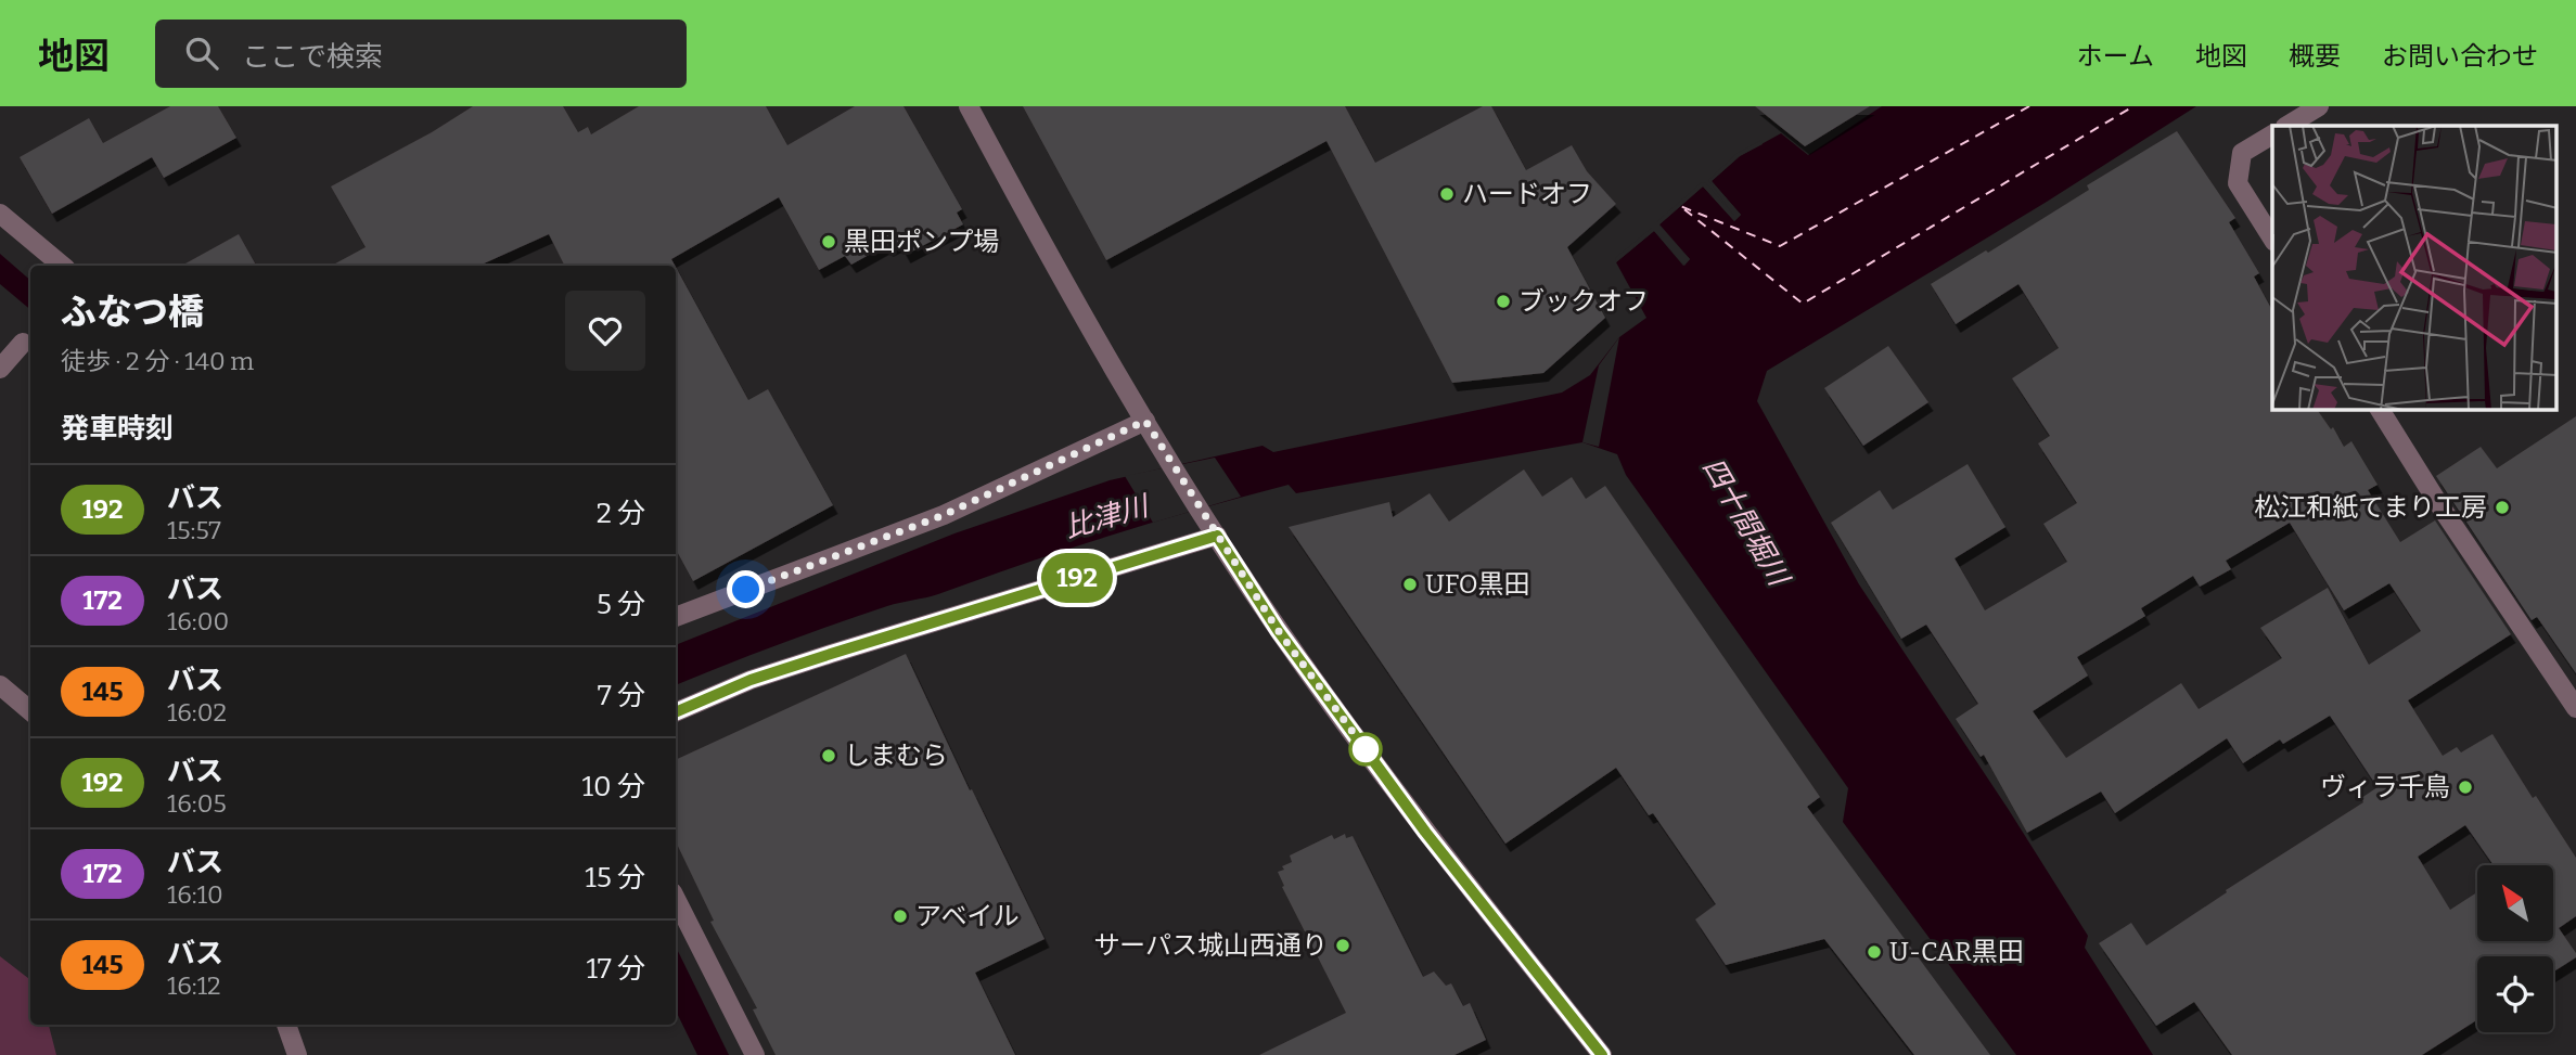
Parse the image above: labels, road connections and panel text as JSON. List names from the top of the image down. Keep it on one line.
{"water":["比津川","四十間堀川"],"places":["ハードオフ","黒田ポンプ場","ブックオフ","松江和紙てまり工房","UFO黒田","しまむら","ヴィラ千鳥","アベイル","サーパス城山西通り","U-CAR黒田"],"lines":["bus line 192"],"north":"top left","page":{"header":"地図","search":"ここで検索","nav":["ホーム","地図","概要","お問い合わせ"],"on_map":"192","heading":[["ふなつ橋","徒歩 · 2 分 · 140 m"],"発車時刻"],"list":[{"mark":"192","name":"バス","note":"15:57","value":"2 分"},{"mark":"172","name":"バス","note":"16:00","value":"5 分"},{"mark":"145","name":"バス","note":"16:02","value":"7 分"},{"mark":"192","name":"バス","note":"16:05","value":"10 分"},{"mark":"172","name":"バス","note":"16:10","value":"15 分"},{"mark":"145","name":"バス","note":"16:12","value":"17 分"}]}}
